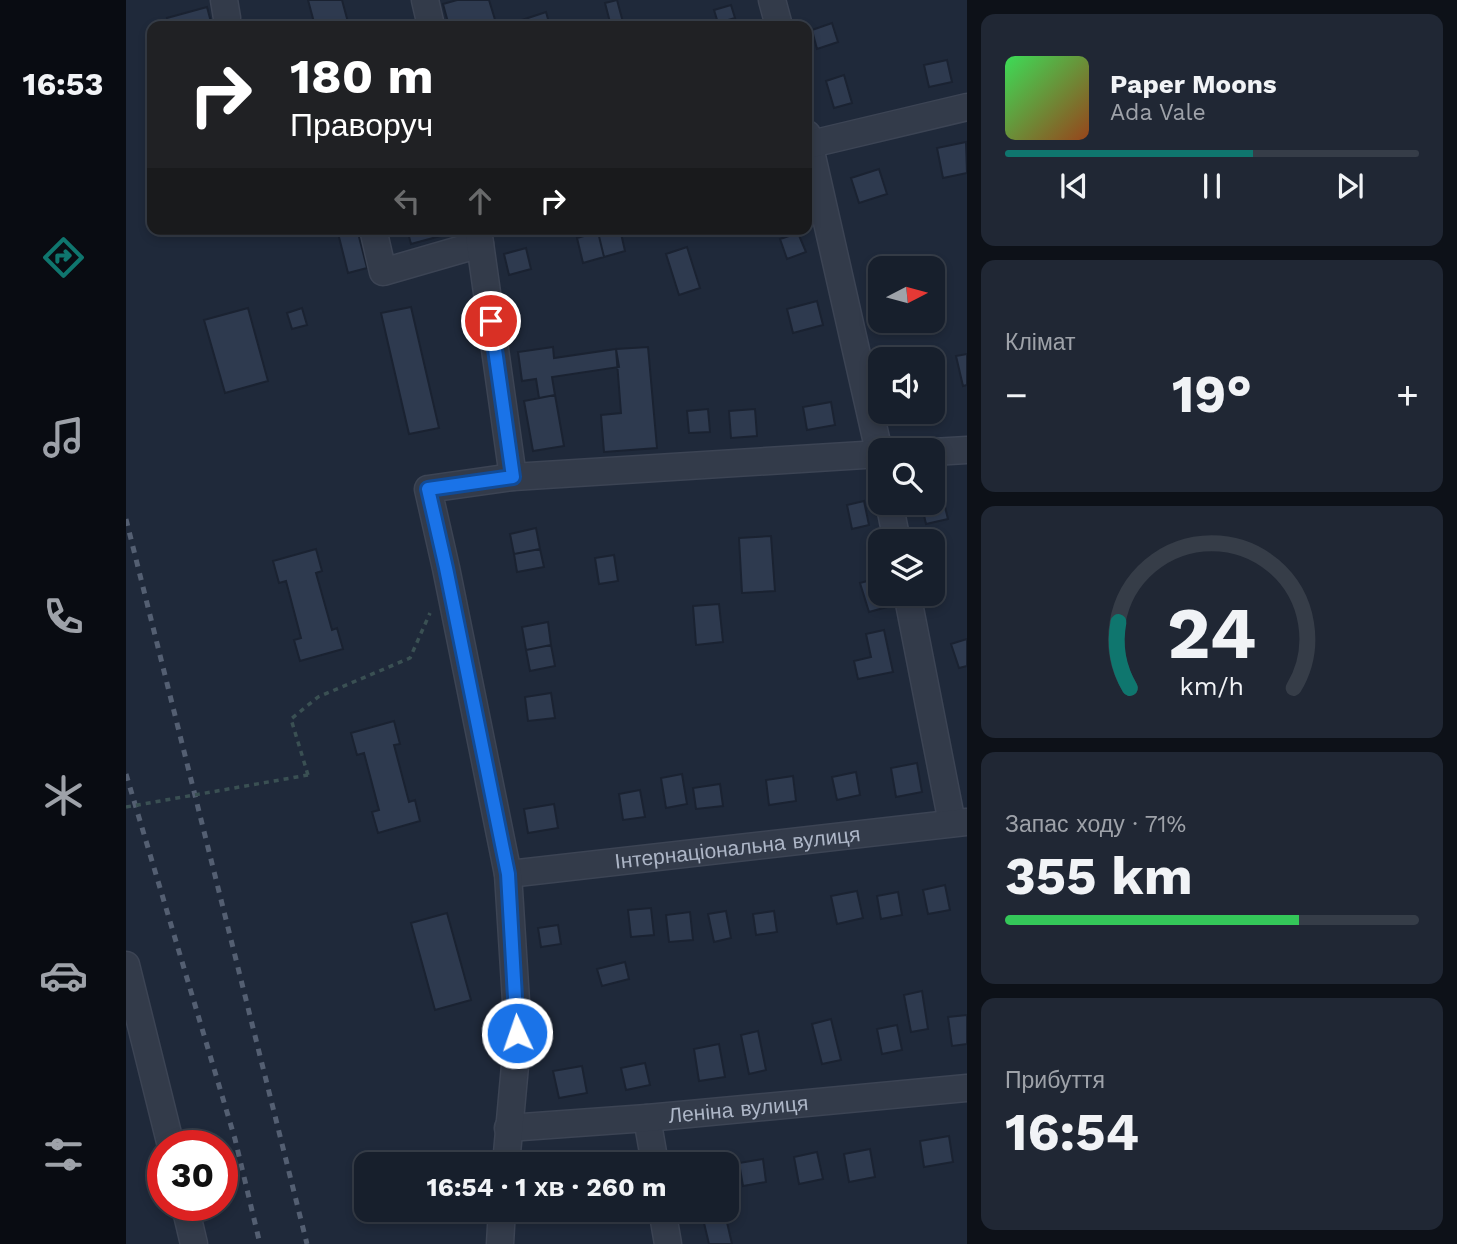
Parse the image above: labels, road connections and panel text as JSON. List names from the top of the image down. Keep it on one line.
{"streets":{"street":["Інтернаціональна вулиця","Леніна вулиця"]},"north":"right","page":{"tabs":"16:53","turn":["180 m","Праворуч"],"song":["Paper Moons","Ada Vale"],"tile":["Клімат",["Запас ходу · 71%","355 km"],["Прибуття","16:54"]],"heat":["−","19°","+"],"limit":"30","trip":"16:54 · 1 хв · 260 m","gauge":["24","km/h"]}}
